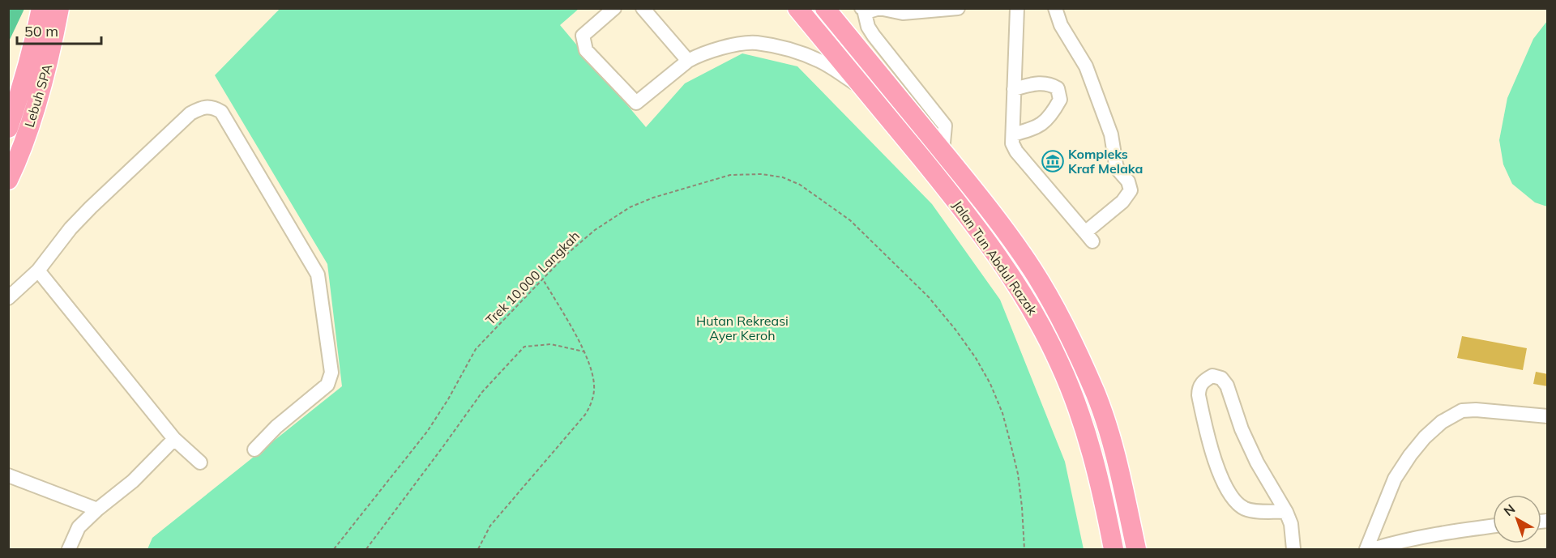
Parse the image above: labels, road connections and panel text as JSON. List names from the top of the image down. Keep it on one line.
{"streets":{"highway":["Lebuh SPA","Jalan Tun Abdul Razak"],"path":["Trek 10,000 Langkah"]},"parks":["Hutan Rekreasi Ayer Keroh"],"places":{"museum":["Kompleks Kraf Melaka"]},"scale_bar":"50 m","north":"top left"}
